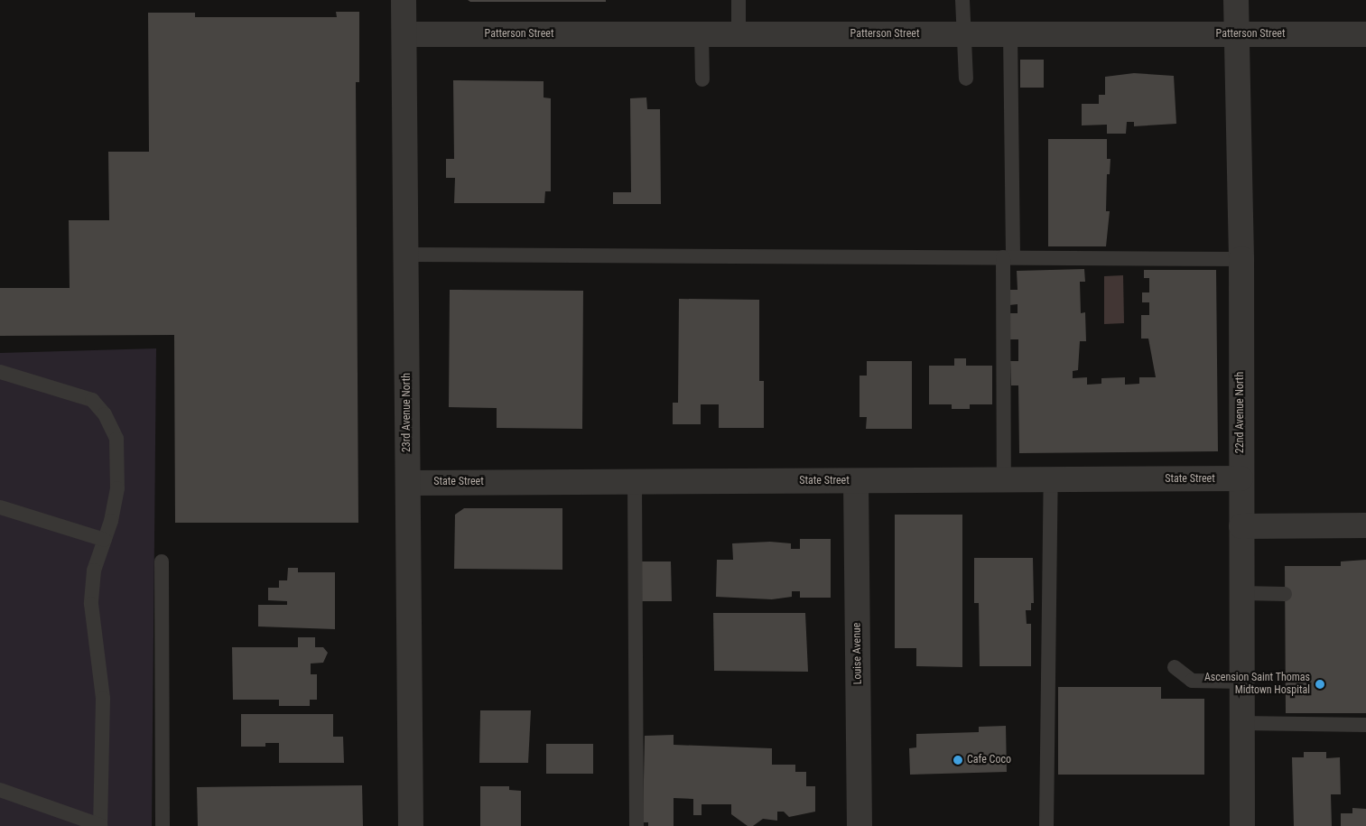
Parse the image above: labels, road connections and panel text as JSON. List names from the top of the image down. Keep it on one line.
{"streets":{"street":["Patterson Street","23rd Avenue North","22nd Avenue North","State Street","Louise Avenue"]},"crossings":[["Patterson Street","23rd Avenue North"],["Patterson Street","22nd Avenue North"],["23rd Avenue North","State Street"],["22nd Avenue North","State Street"],["State Street","Louise Avenue"]],"places":["Ascension Saint Thomas Midtown Hospital","Cafe Coco"]}
